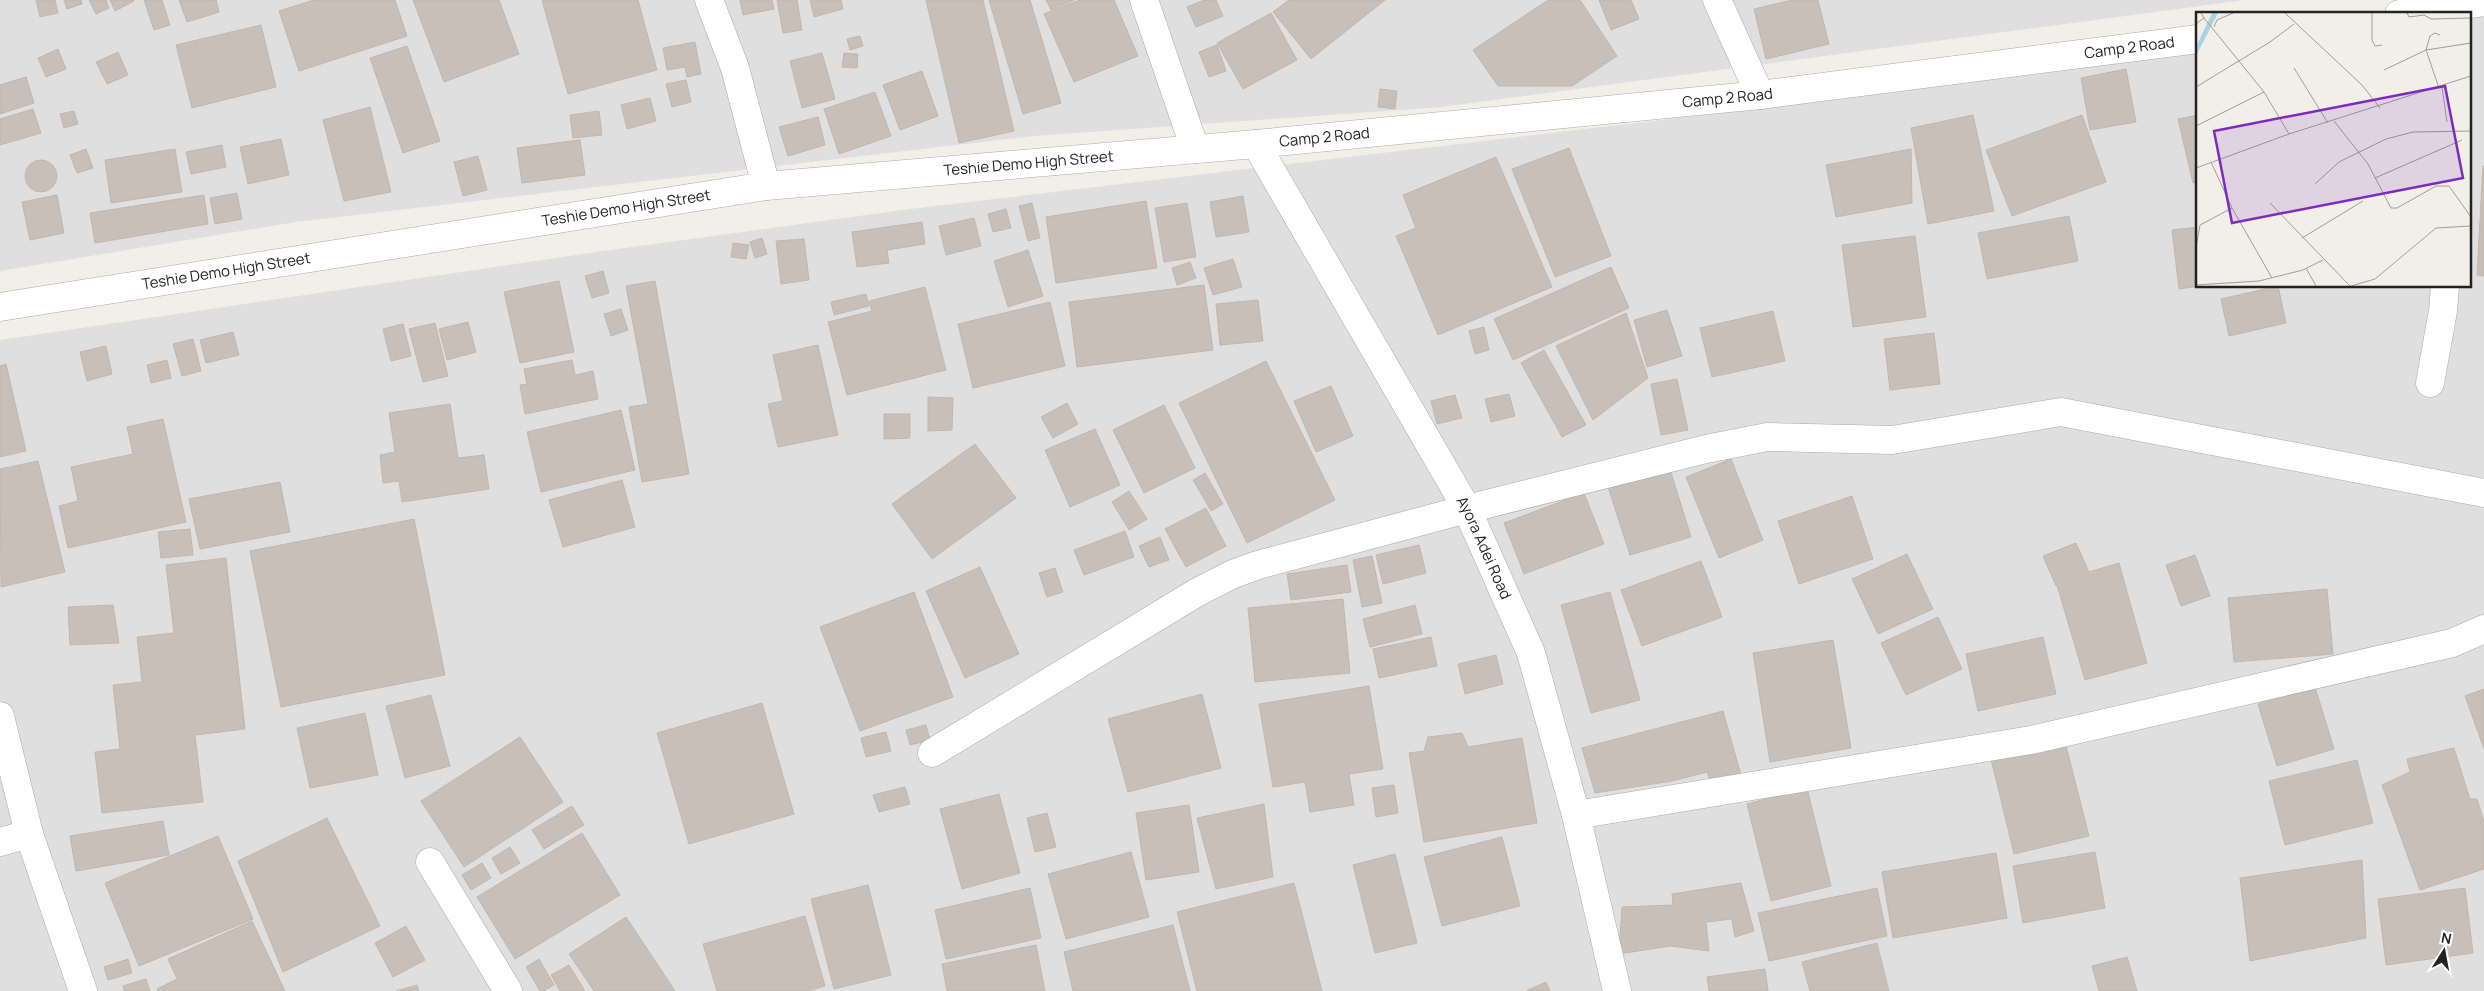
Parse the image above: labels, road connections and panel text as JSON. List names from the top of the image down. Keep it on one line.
{"streets":{"street":["Camp 2 Road","Teshie Demo High Street","Ayora Adei Road"]},"crossings":[["Camp 2 Road","Teshie Demo High Street"],["Camp 2 Road","Ayora Adei Road"],["Teshie Demo High Street","Ayora Adei Road"]],"north":"top"}
